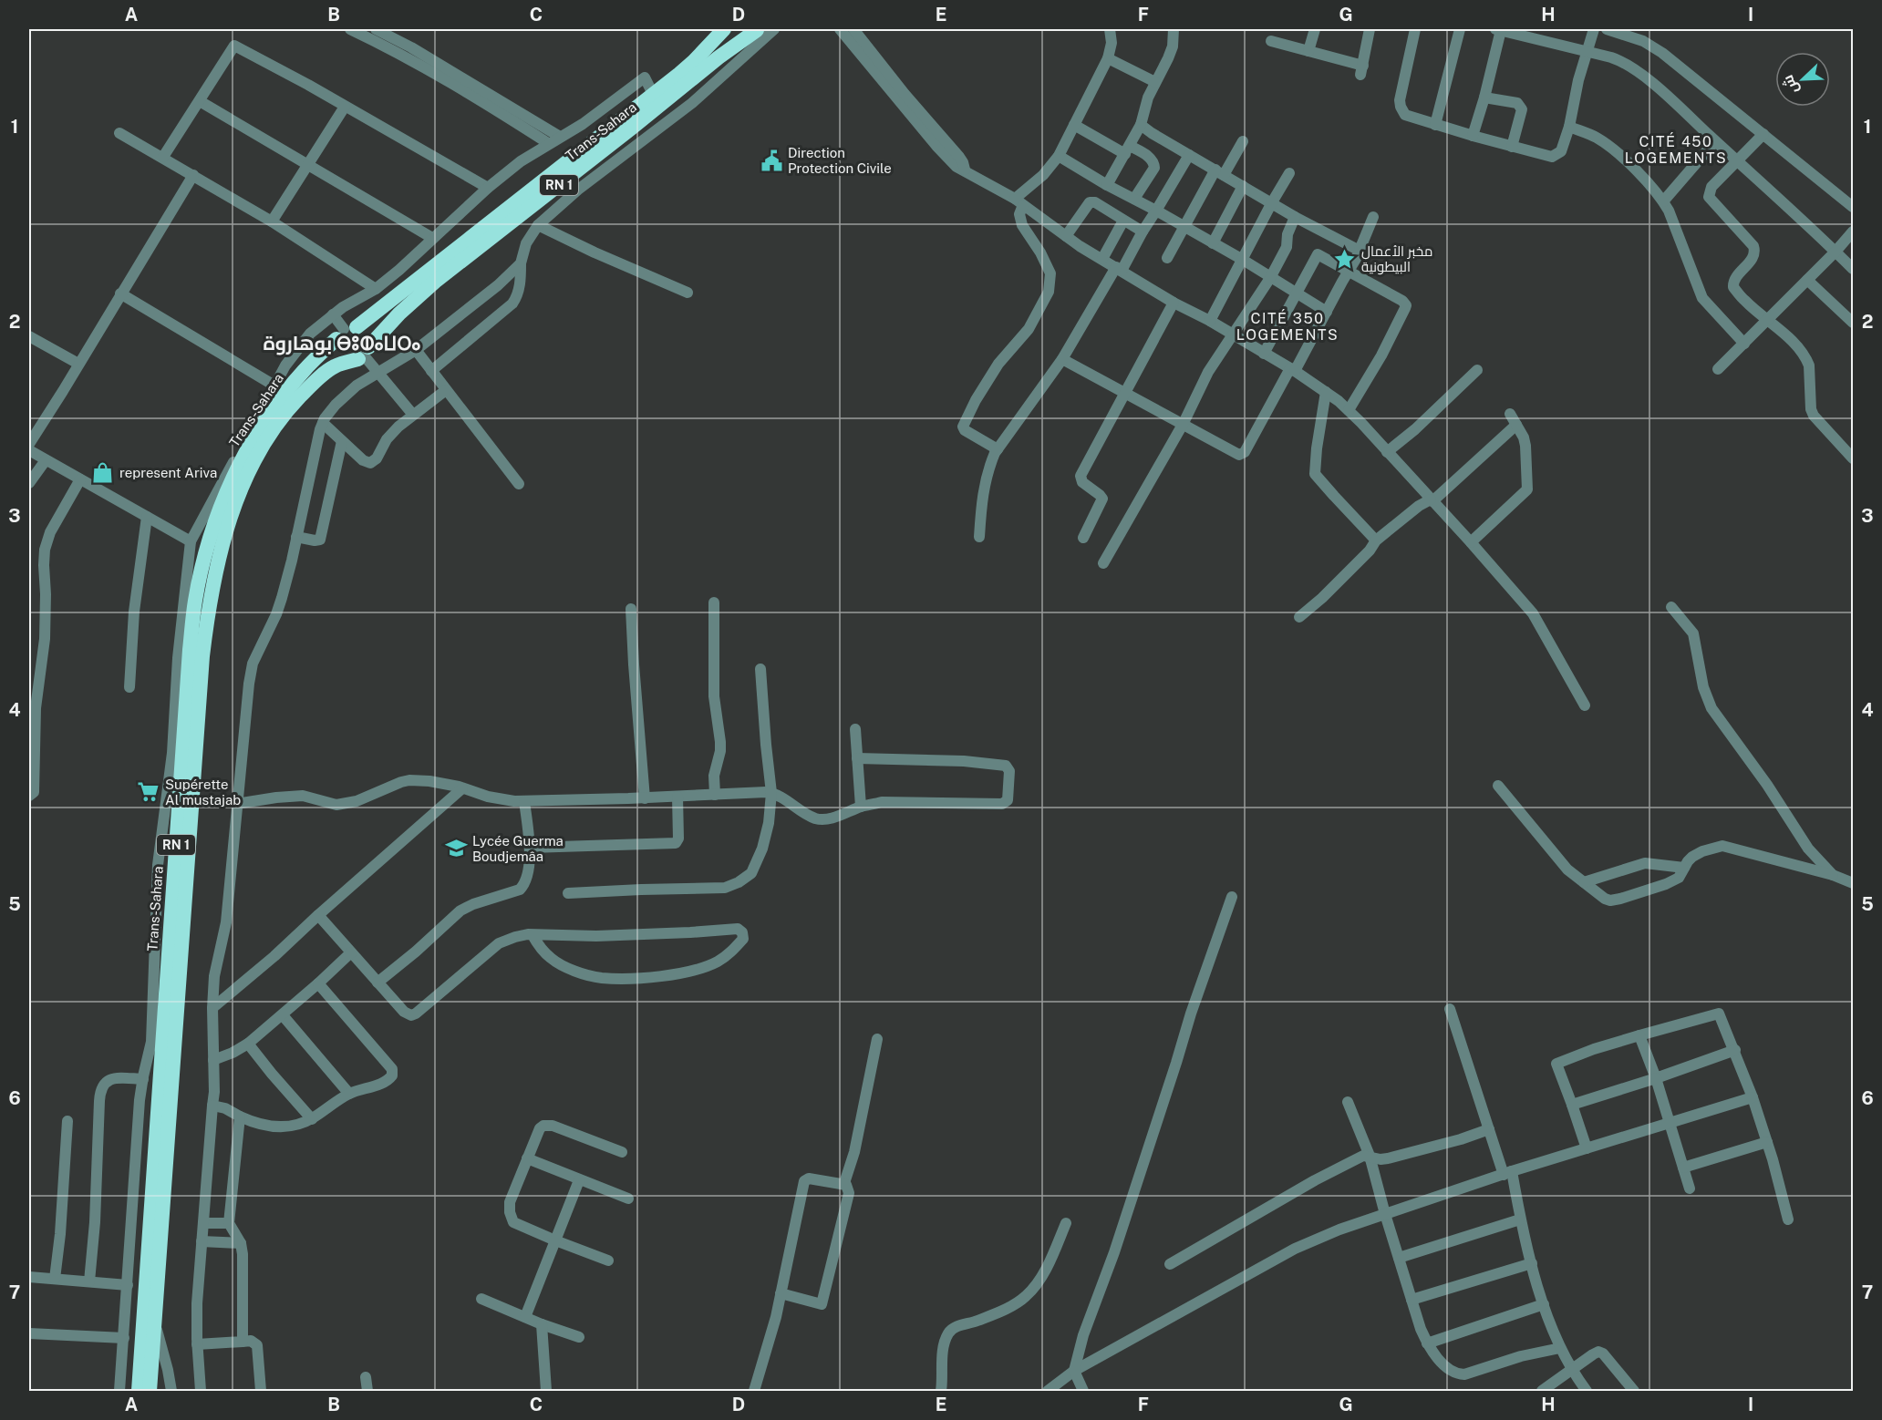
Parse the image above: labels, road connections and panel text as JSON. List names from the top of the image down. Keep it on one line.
{"streets":{"highway":["Trans-Sahara","RN 1"]},"districts":["CITÉ 450 LOGEMENTS","CITÉ 350 LOGEMENTS","بوهاروة ⴱⵓⵀⴰⵡⵔⴰ"],"places":{"public building":["Direction Protection Civile"],"place":["مخبر الأعمال البيطونية"],"shop":["represent Ariva"],"supermarket":["Supérette Al mustajab"],"school or university":["Lycée Guerma Boudjemâa"]},"north":"bottom left","grid":{"columns":["A","B","C","D","E","F","G","H","I"],"rows":["1","2","3","4","5","6","7"]}}
